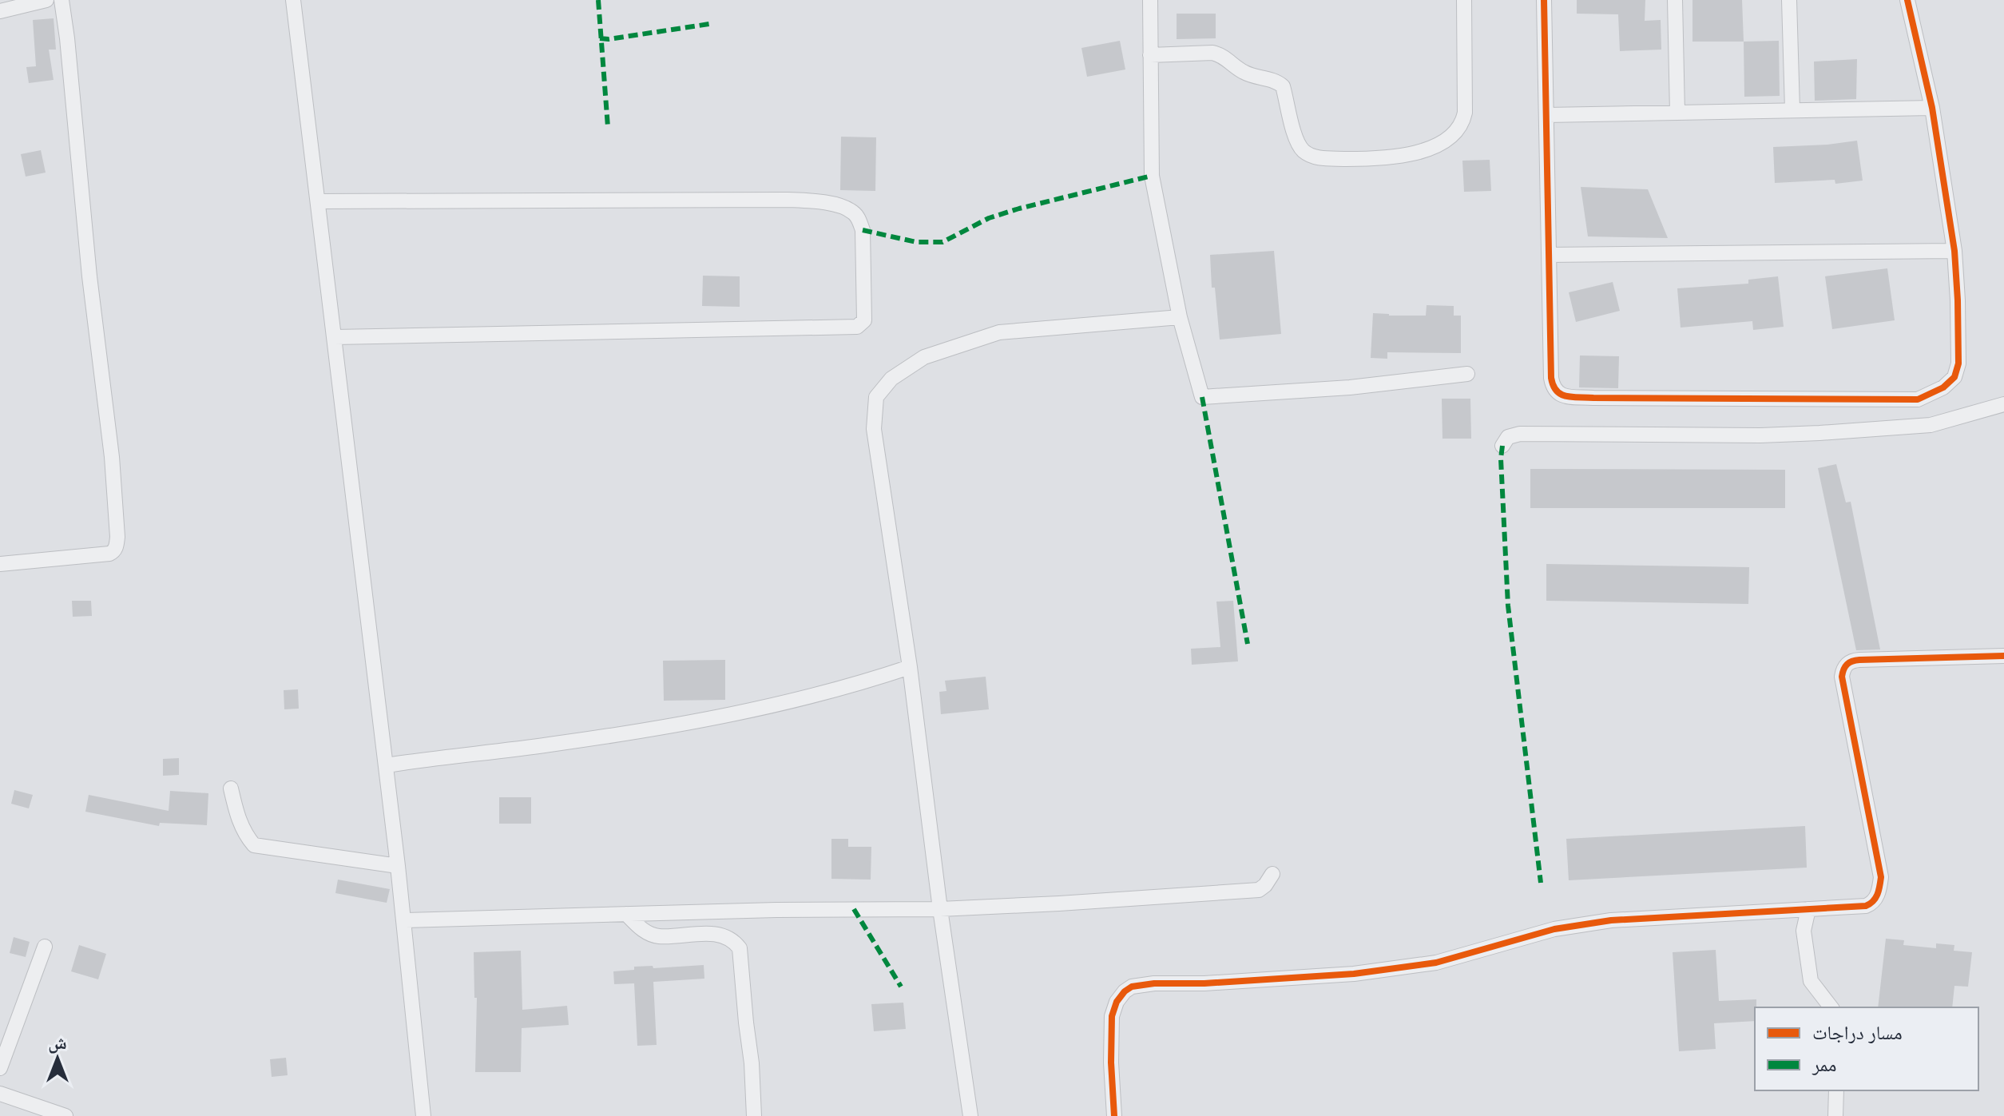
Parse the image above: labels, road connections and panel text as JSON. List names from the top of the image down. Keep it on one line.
{"legend":["مسار دراجات","ممر"],"north":"top"}
